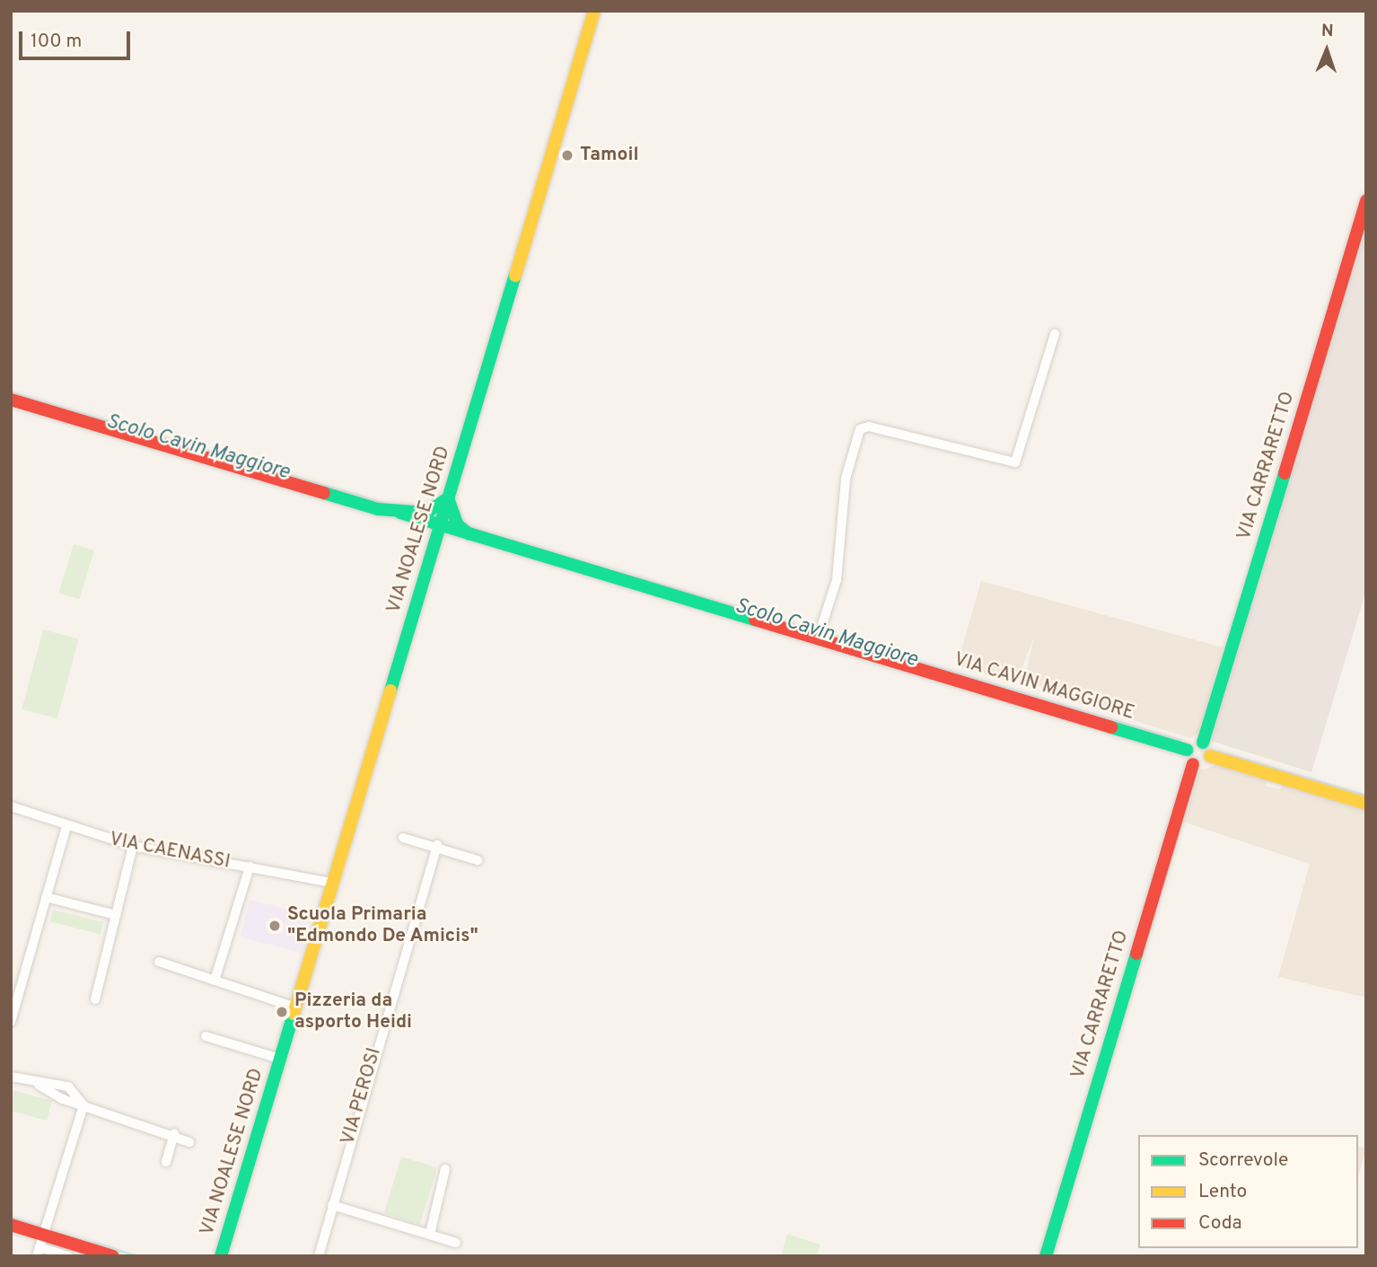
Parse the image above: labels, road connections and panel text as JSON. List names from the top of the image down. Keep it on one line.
{"streets":{"street":["VIA CARRARETTO","VIA NOALESE NORD","VIA CAVIN MAGGIORE","VIA CAENASSI","VIA PEROSI"]},"crossings":[["VIA NOALESE NORD","VIA CAVIN MAGGIORE"],["VIA NOALESE NORD","VIA CAENASSI"]],"water":["Scolo Cavin Maggiore"],"places":["Tamoil","Scuola Primaria \"Edmondo De Amicis\"","Pizzeria da asporto Heidi"],"legend":["Scorrevole","Lento","Coda"],"scale_bar":"100 m","north":"top"}
